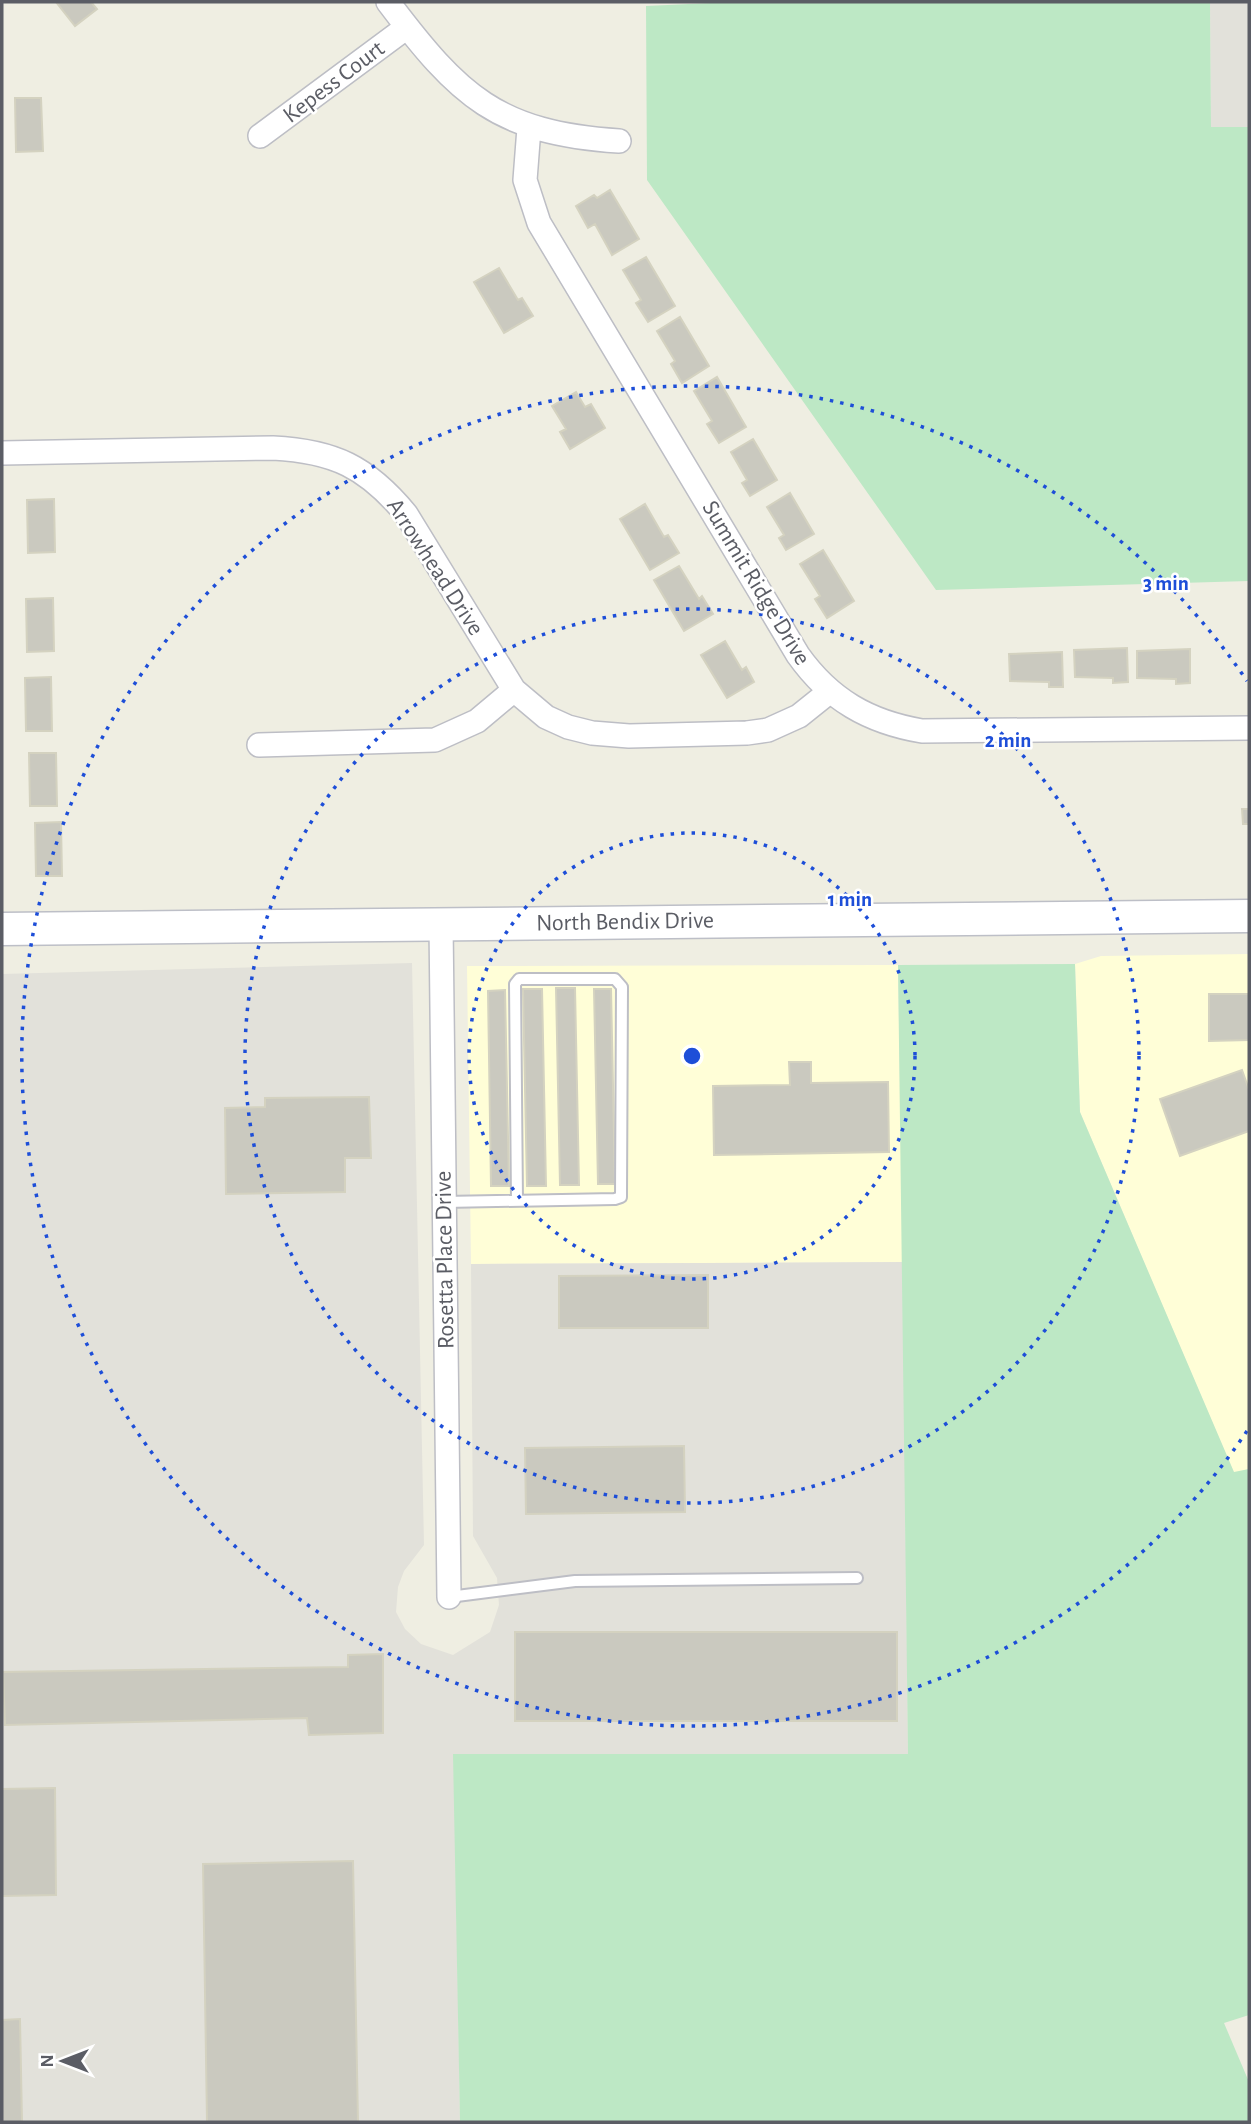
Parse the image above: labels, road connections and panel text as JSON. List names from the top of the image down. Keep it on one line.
{"streets":{"street":["Kepess Court","Arrowhead Drive","Summit Ridge Drive","North Bendix Drive","Rosetta Place Drive"]},"crossings":[["Arrowhead Drive","Summit Ridge Drive"],["North Bendix Drive","Rosetta Place Drive"]],"north":"left","rings":["3 min","2 min","1 min"]}
